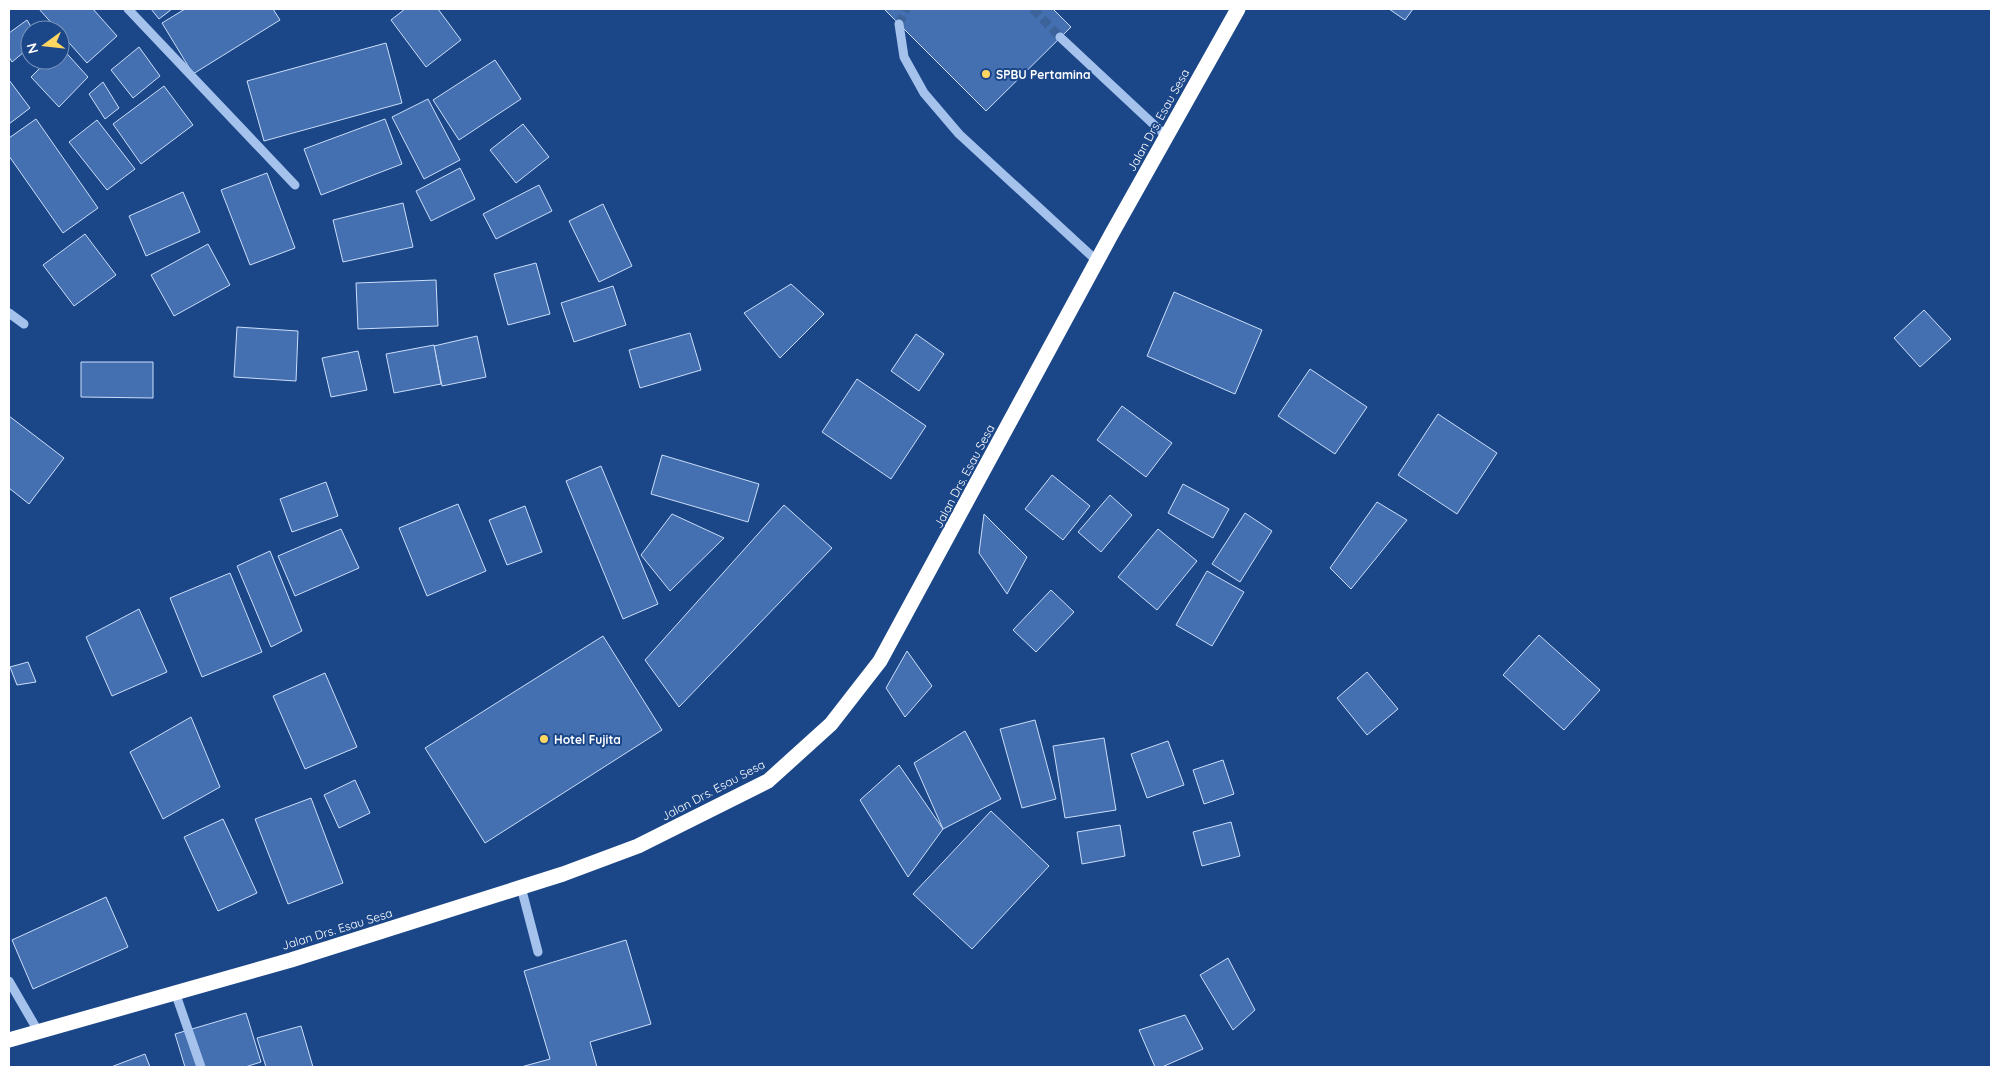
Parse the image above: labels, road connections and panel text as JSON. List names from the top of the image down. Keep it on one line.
{"streets":{"highway":["Jalan Drs. Esau Sesa"]},"places":["SPBU Pertamina","Hotel Fujita"],"north":"left"}
